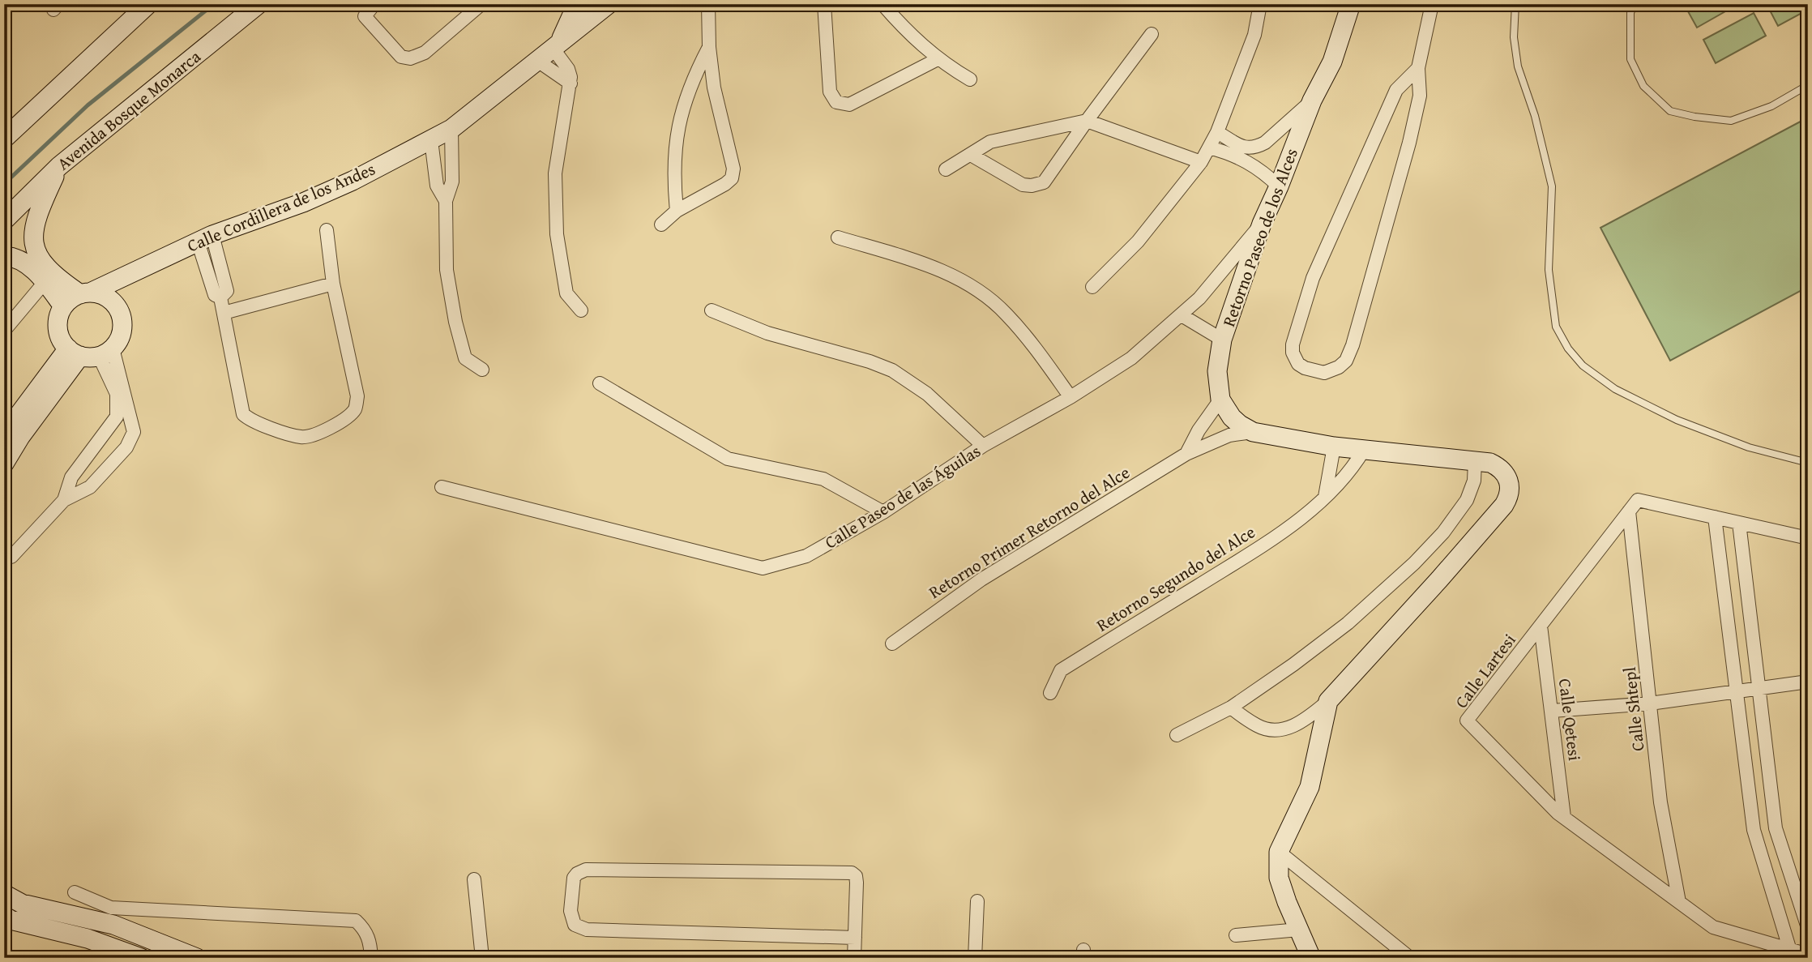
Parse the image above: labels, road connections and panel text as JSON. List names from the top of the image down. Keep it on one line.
{"streets":{"street":["Avenida Bosque Monarca","Calle Cordillera de los Andes","Retorno Paseo de los Alces","Calle Paseo de las Águilas","Retorno Primer Retorno del Alce","Retorno Segundo del Alce","Calle Lartesi","Calle Shtepl","Calle Qetesi"]},"crossings":[["Retorno Paseo de los Alces","Calle Paseo de las Águilas"],["Calle Lartesi","Calle Shtepl"],["Calle Lartesi","Calle Qetesi"]]}
